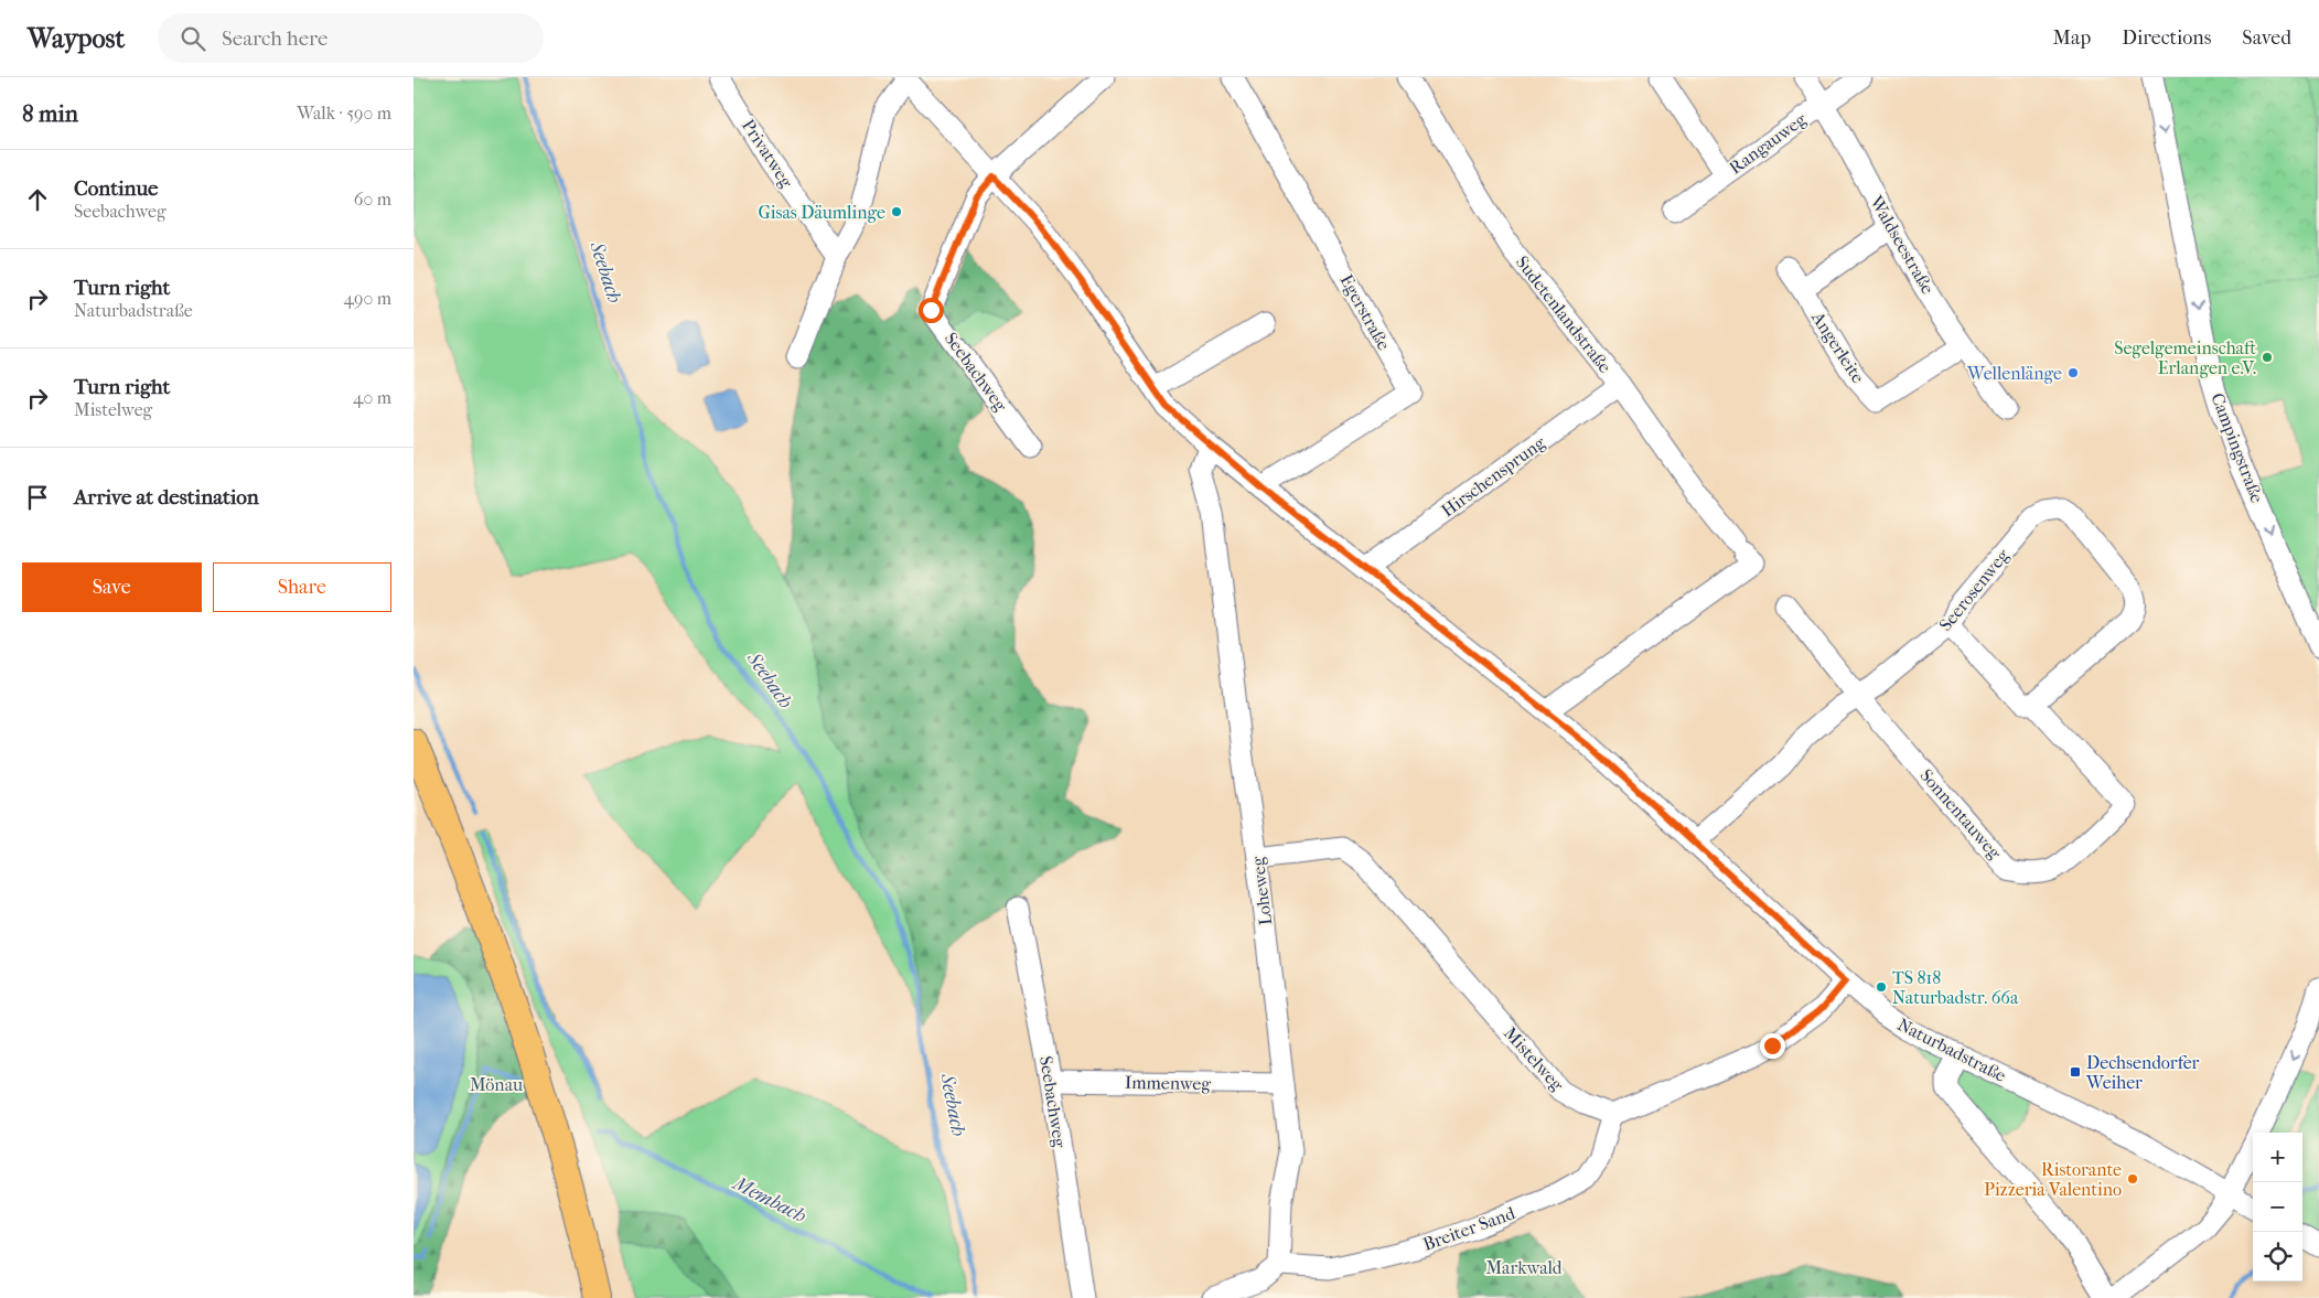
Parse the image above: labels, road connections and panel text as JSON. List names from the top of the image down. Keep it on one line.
{"streets":{"street":["Rangauweg","Privatweg","Waldseestraße","Egerstraße","Sudetenlandstraße","Angerleite","Seebachweg","Campingstraße","Hirschensprung","Seerosenweg","Sonnentauweg","Loheweg","Naturbadstraße","Mistelweg","Immenweg","Breiter Sand"]},"crossings":[["Rangauweg","Waldseestraße"],["Waldseestraße","Angerleite"],["Egerstraße","Naturbadstraße"],["Sudetenlandstraße","Hirschensprung"],["Sudetenlandstraße","Naturbadstraße"],["Seebachweg","Naturbadstraße"],["Seebachweg","Immenweg"],["Hirschensprung","Naturbadstraße"],["Seerosenweg","Sonnentauweg"],["Seerosenweg","Naturbadstraße"],["Loheweg","Naturbadstraße"],["Loheweg","Mistelweg"],["Loheweg","Immenweg"],["Loheweg","Breiter Sand"],["Mistelweg","Breiter Sand"]],"one_way":["Campingstraße"],"water":["Seebach","Membach"],"parks":["Mönau","Markwald"],"places":{"other":["Gisas Däumlinge","Segelgemeinschaft Erlangen e.V.","Wellenlänge","TS 818 Naturbadstr. 66a","Ristorante Pizzeria Valentino"],"transit":["Dechsendorfer Weiher"]},"page":{"header":"Waypost","search":"Search here","nav":["Map","Directions","Saved"],"heading":["8 min","Walk · 590 m"],"list":[["Continue","Seebachweg","60 m"],["Turn right","Naturbadstraße","490 m"],["Turn right","Mistelweg","40 m"],"Arrive at destination"],"buttons":["Save","Share"],"map_buttons":["+","−"]}}
